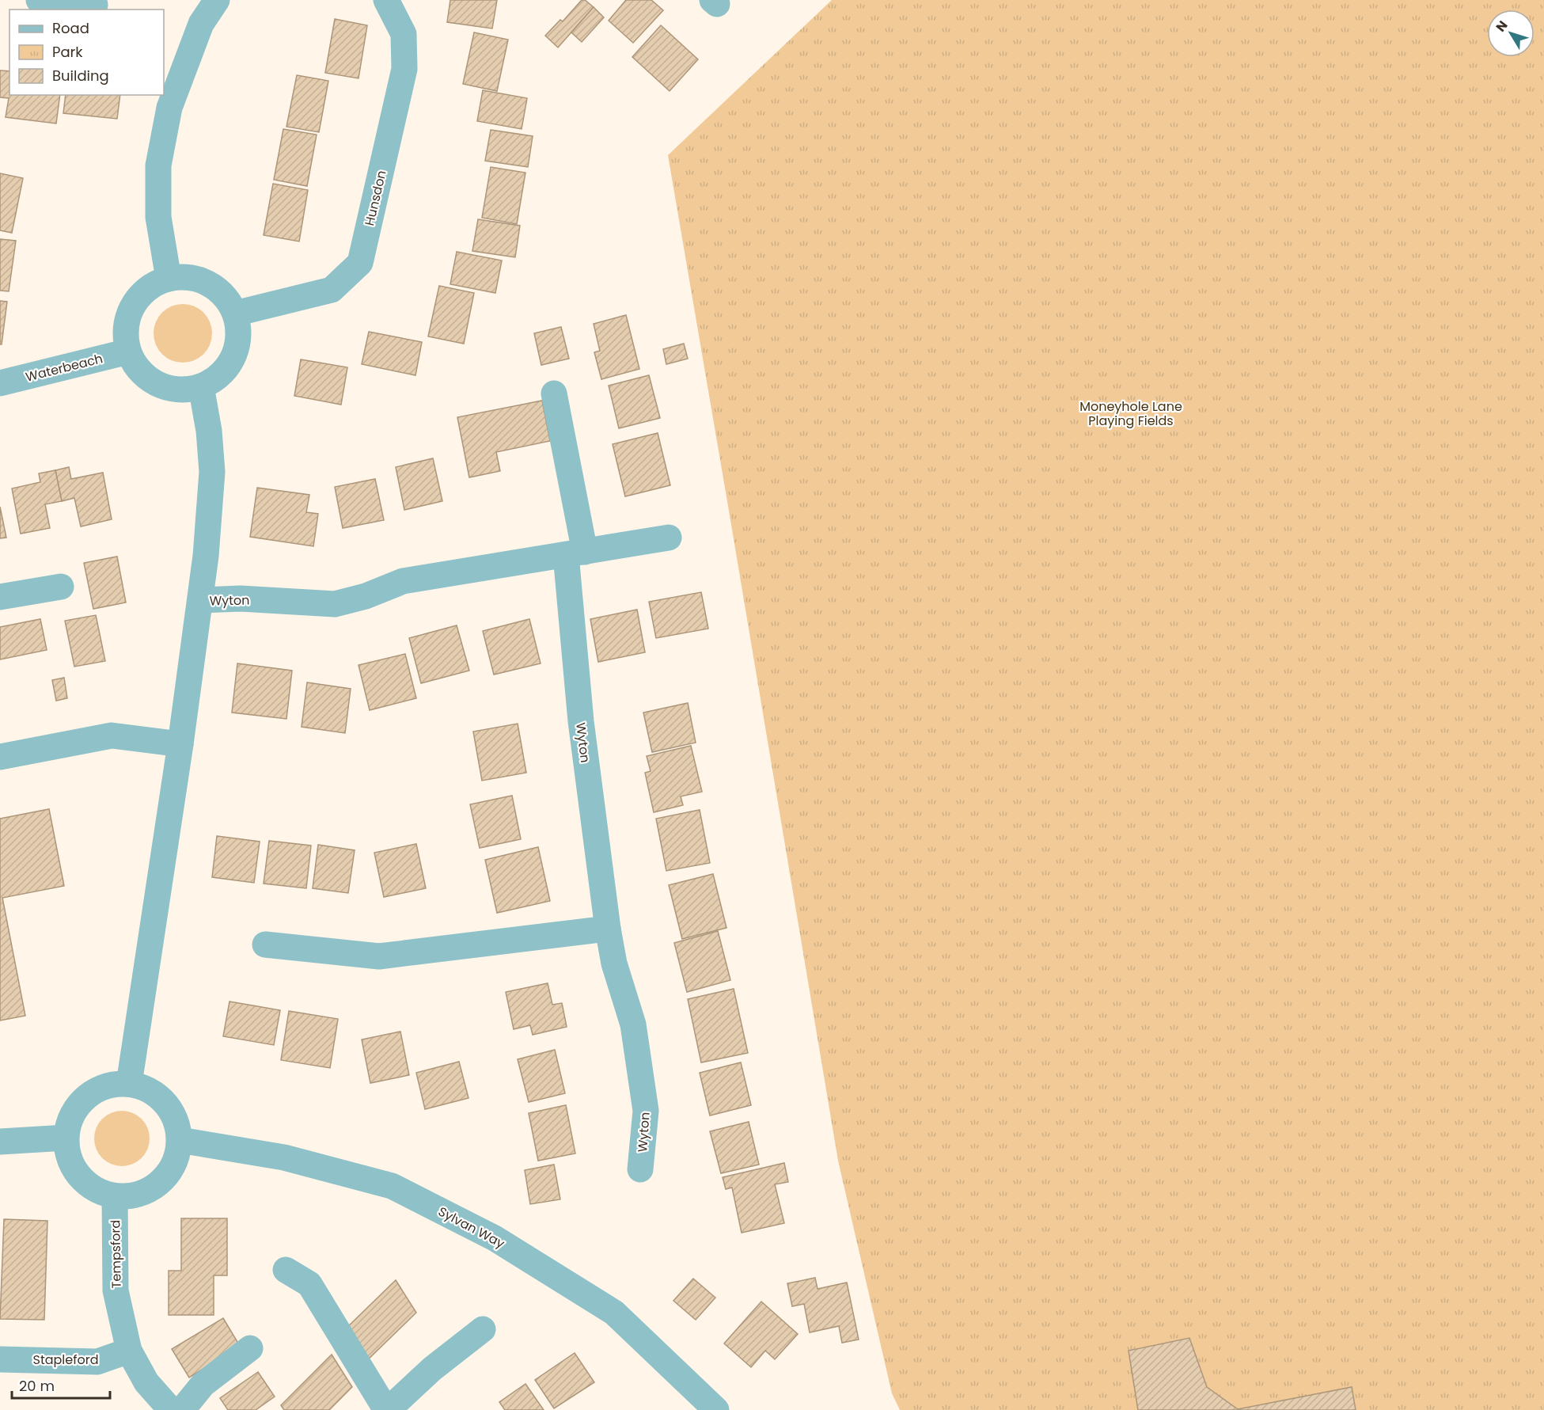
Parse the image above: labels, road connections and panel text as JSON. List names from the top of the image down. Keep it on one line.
{"streets":{"street":["Hunsdon","Waterbeach","Wyton","Sylvan Way","Tempsford","Stapleford"]},"crossings":[["Hunsdon","Waterbeach"],["Sylvan Way","Tempsford"],["Tempsford","Stapleford"]],"parks":["Moneyhole Lane Playing Fields"],"legend":["Road","Park","Building"],"scale_bar":"20 m","north":"top left"}
